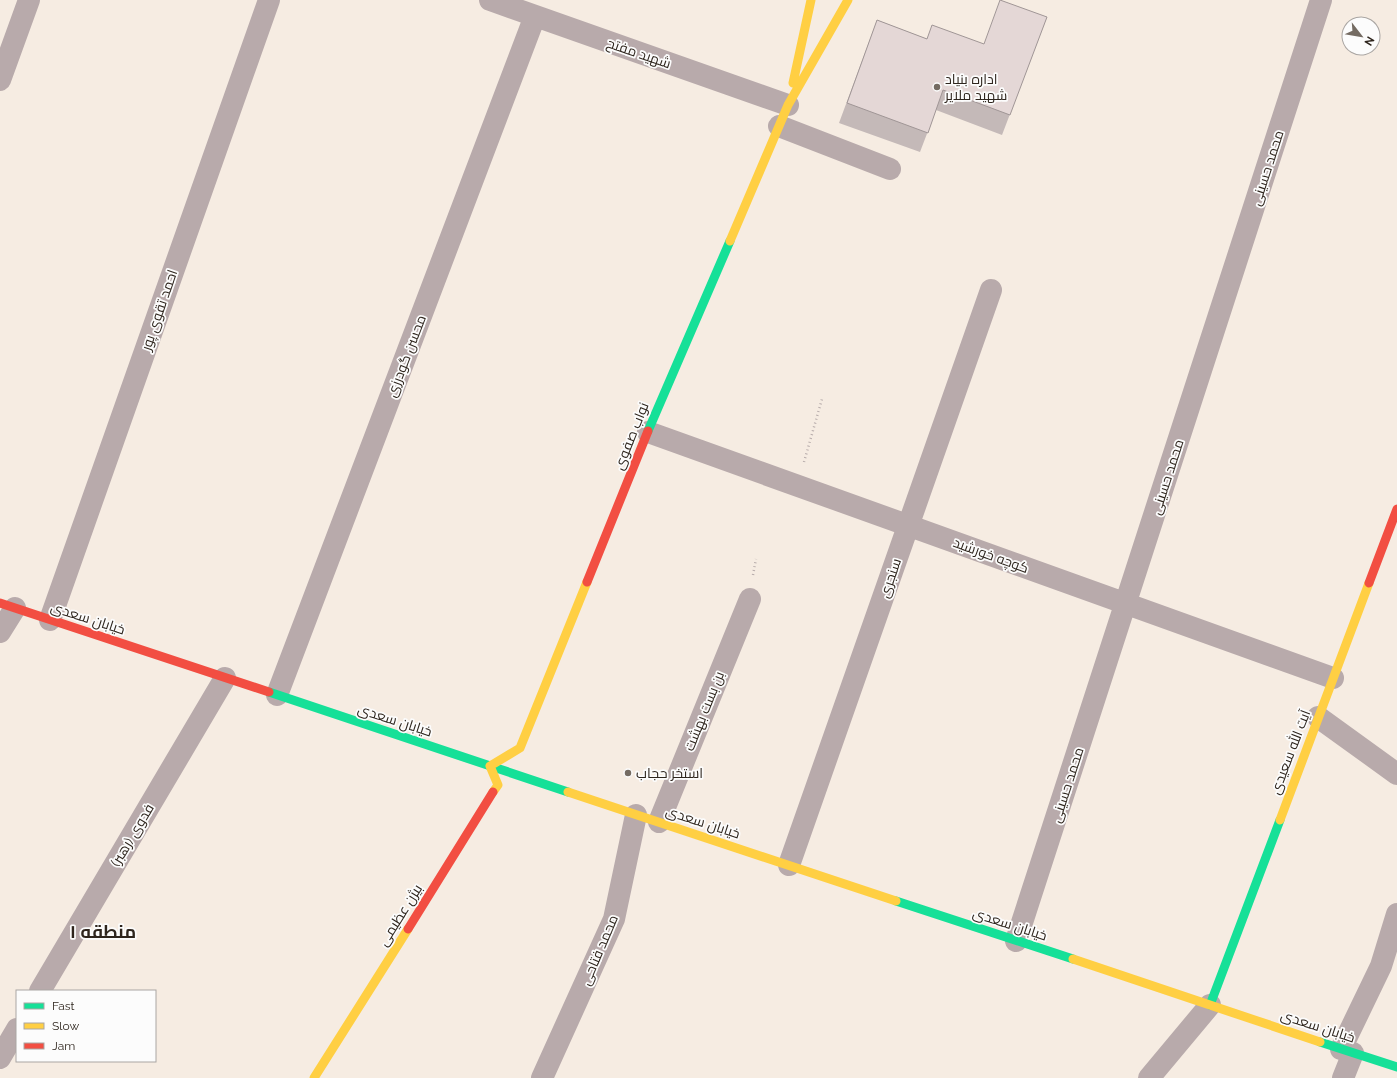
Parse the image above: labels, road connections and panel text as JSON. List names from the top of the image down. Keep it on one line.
{"streets":{"main road":["نواب صفوی","خیابان سعدی","آیت الله سعیدی","بیژن عظیمی"],"street":["شهید مفتح","محمد حسینی","احمد تقوی پور","محسن گودرزی","کوچه خورشید","سنجری","بن بست بهشت","فدوی (رهبر)","محمد فتاحی"]},"crossings":[["شهید مفتح","محسن گودرزی"],["شهید مفتح","نواب صفوی"],["محمد حسینی","کوچه خورشید"],["محمد حسینی","خیابان سعدی"],["احمد تقوی پور","خیابان سعدی"],["محسن گودرزی","خیابان سعدی"],["نواب صفوی","کوچه خورشید"],["نواب صفوی","خیابان سعدی"],["نواب صفوی","بیژن عظیمی"],["کوچه خورشید","سنجری"],["کوچه خورشید","آیت الله سعیدی"],["سنجری","خیابان سعدی"],["خیابان سعدی","بن بست بهشت"],["خیابان سعدی","آیت الله سعیدی"],["خیابان سعدی","فدوی (رهبر)"],["خیابان سعدی","بیژن عظیمی"],["خیابان سعدی","محمد فتاحی"]],"districts":["منطقه ۱"],"places":["اداره بنیاد شهید ملایر","استخر حجاب"],"legend":["Fast","Slow","Jam"],"north":"bottom right"}
